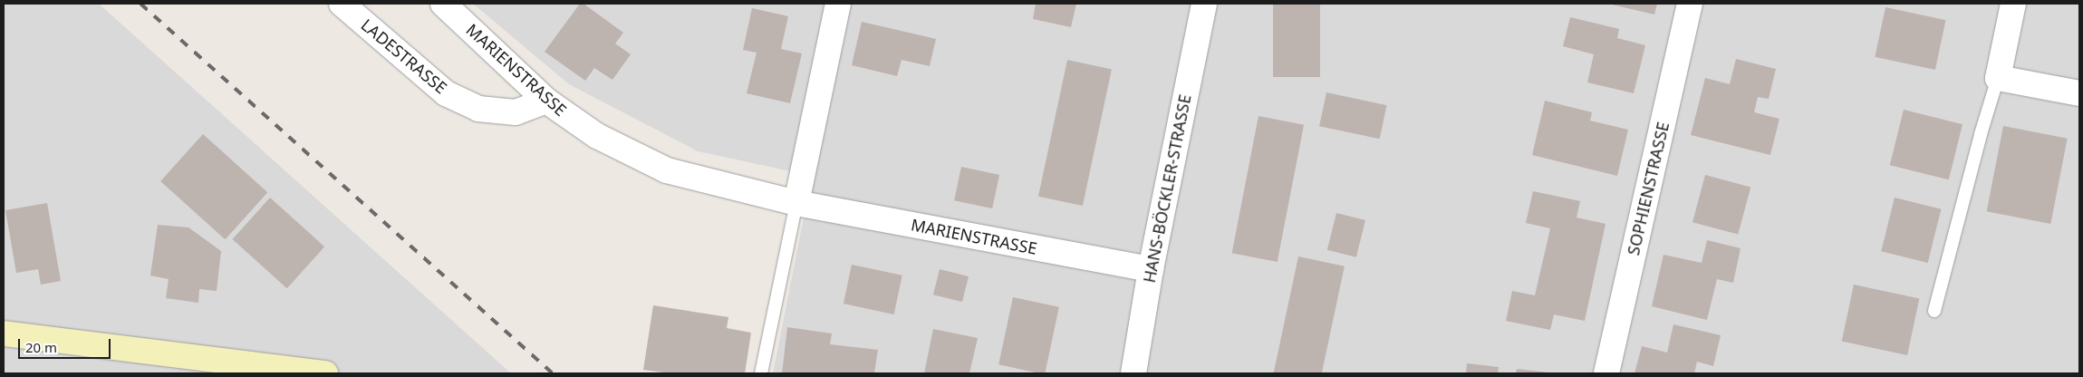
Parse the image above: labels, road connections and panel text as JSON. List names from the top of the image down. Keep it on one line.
{"streets":{"street":["LADESTRASSE","MARIENSTRASSE","HANS-BÖCKLER-STRASSE","SOPHIENSTRASSE"]},"crossings":[["LADESTRASSE","MARIENSTRASSE"],["MARIENSTRASSE","HANS-BÖCKLER-STRASSE"]],"scale_bar":"20 m"}
